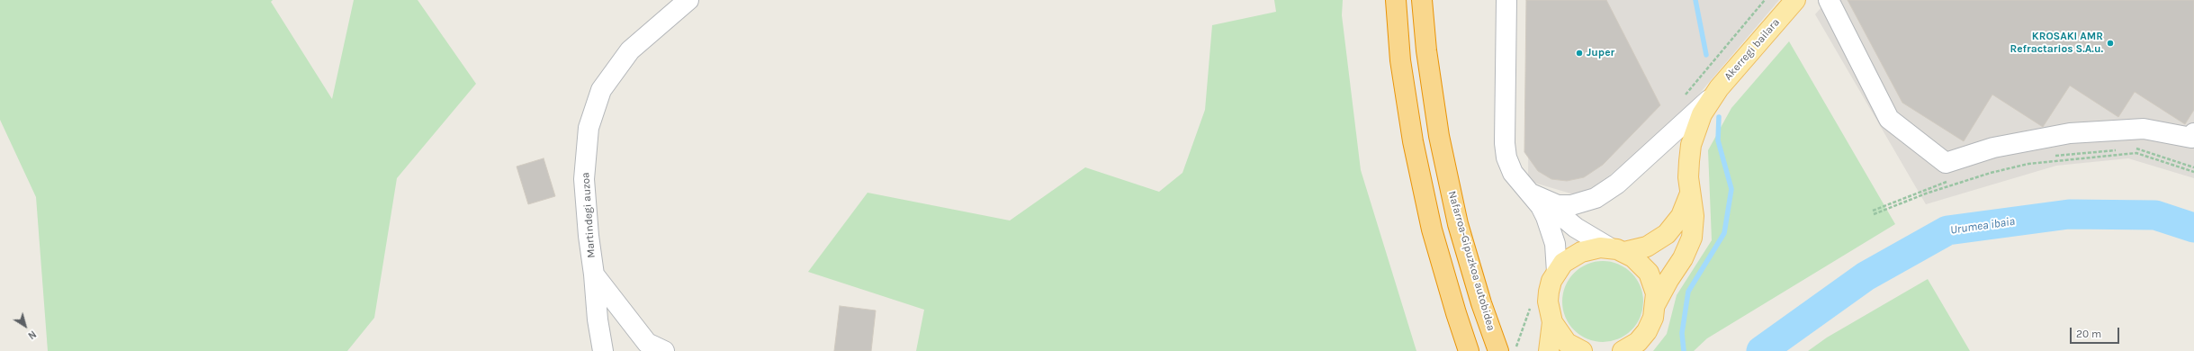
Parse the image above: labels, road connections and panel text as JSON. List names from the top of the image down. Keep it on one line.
{"streets":{"highway":["Nafarroa-Gipuzkoa autobidea"],"main road":["Akerregi bailara"],"street":["Martindegi auzoa"]},"water":["Urumea ibaia"],"places":["KROSAKI AMR Refractarios S.A.u.","Juper"],"scale_bar":"20 m","north":"bottom right"}
